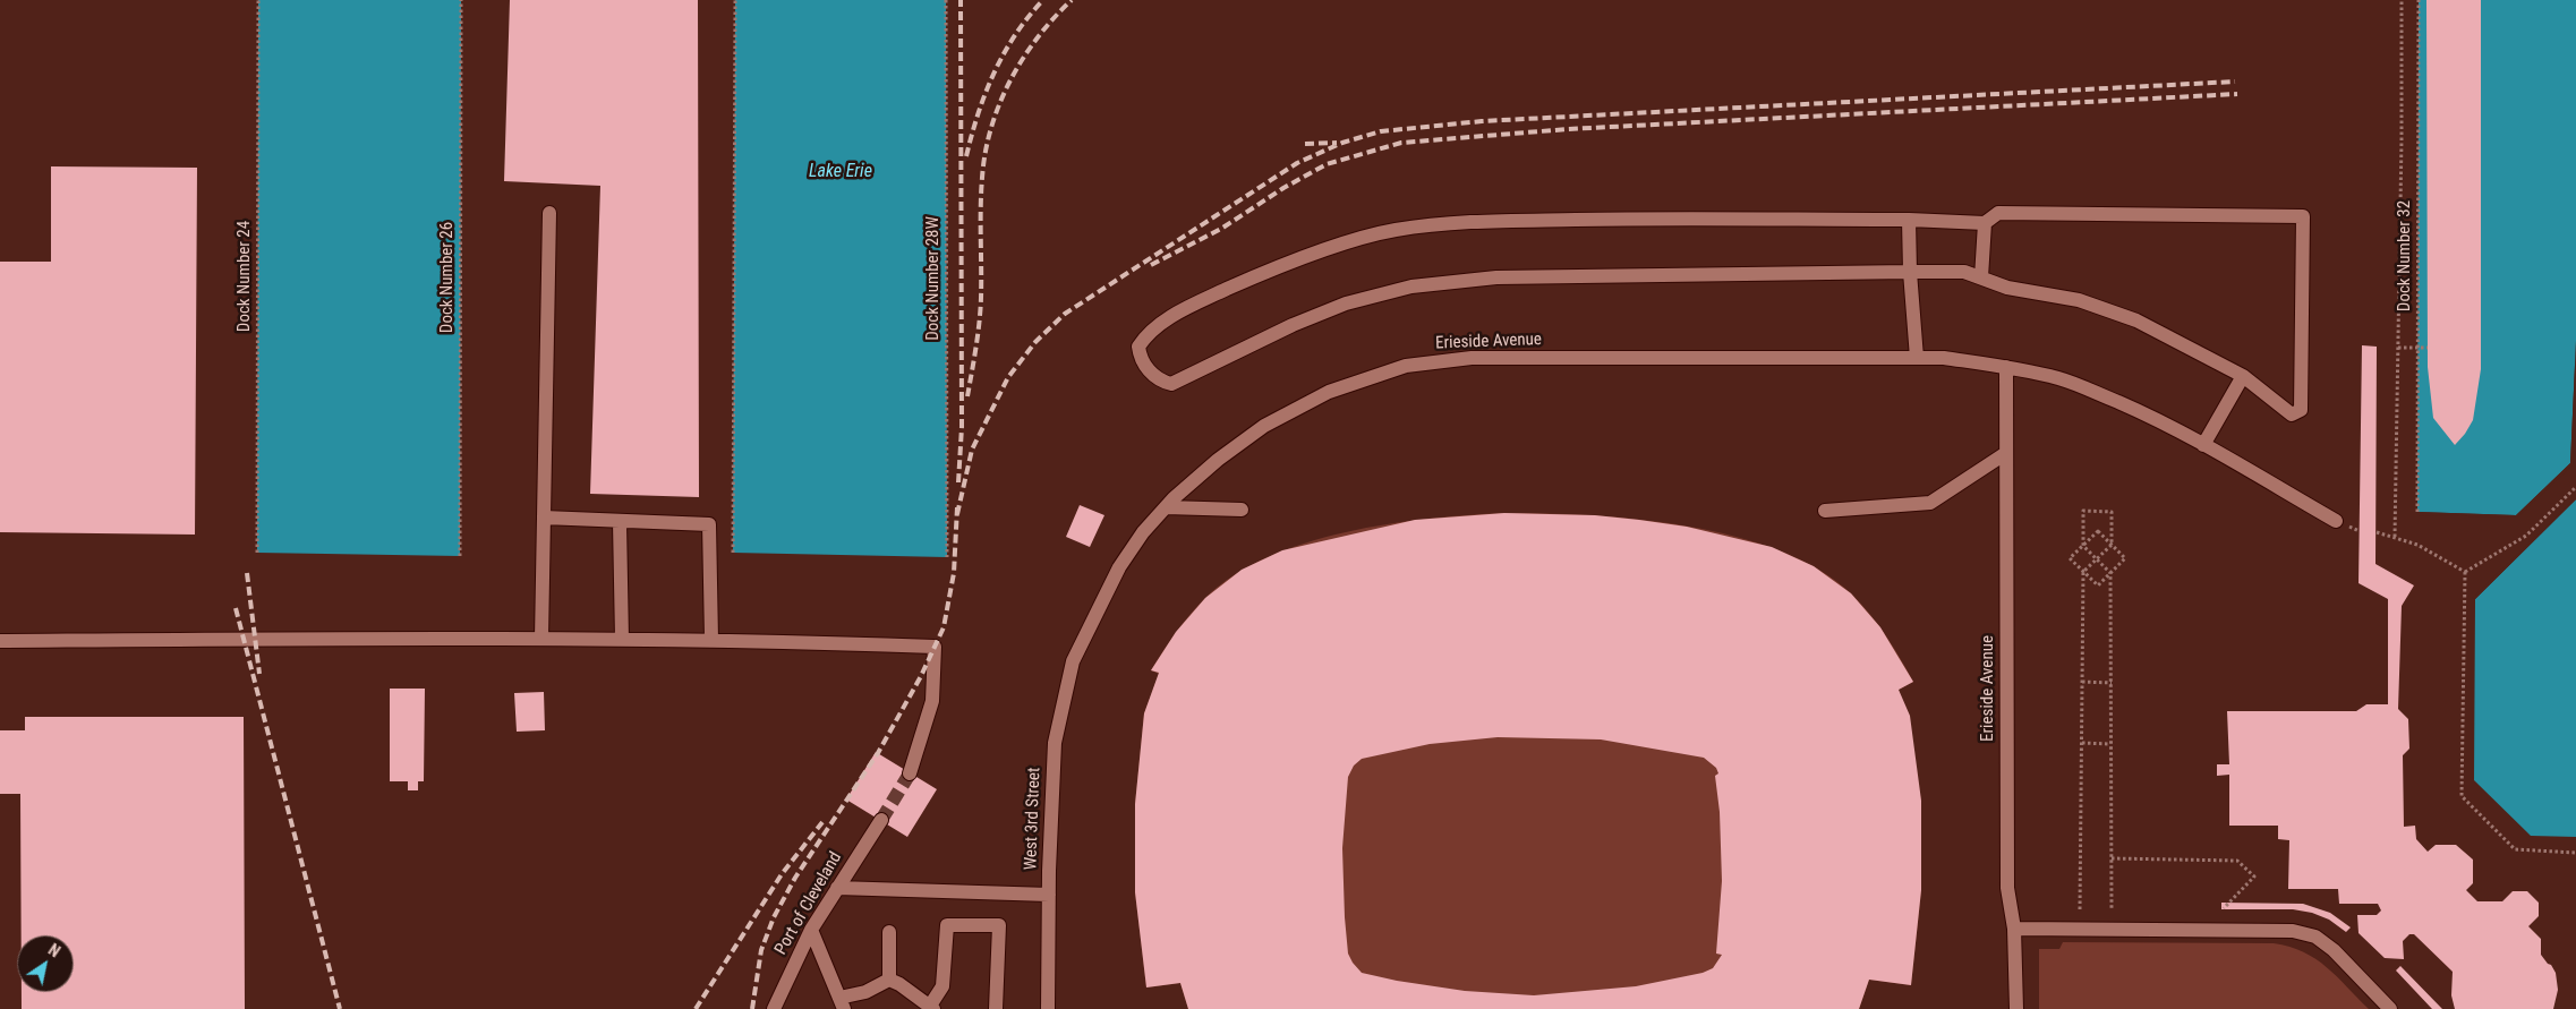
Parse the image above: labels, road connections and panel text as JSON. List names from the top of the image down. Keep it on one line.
{"streets":{"street":["Erieside Avenue","West 3rd Street","Port of Cleveland"],"path":["Dock Number 32","Dock Number 24","Dock Number 26","Dock Number 28W"]},"crossings":[["Erieside Avenue","West 3rd Street"]],"water":["Lake Erie"],"north":"top right"}
